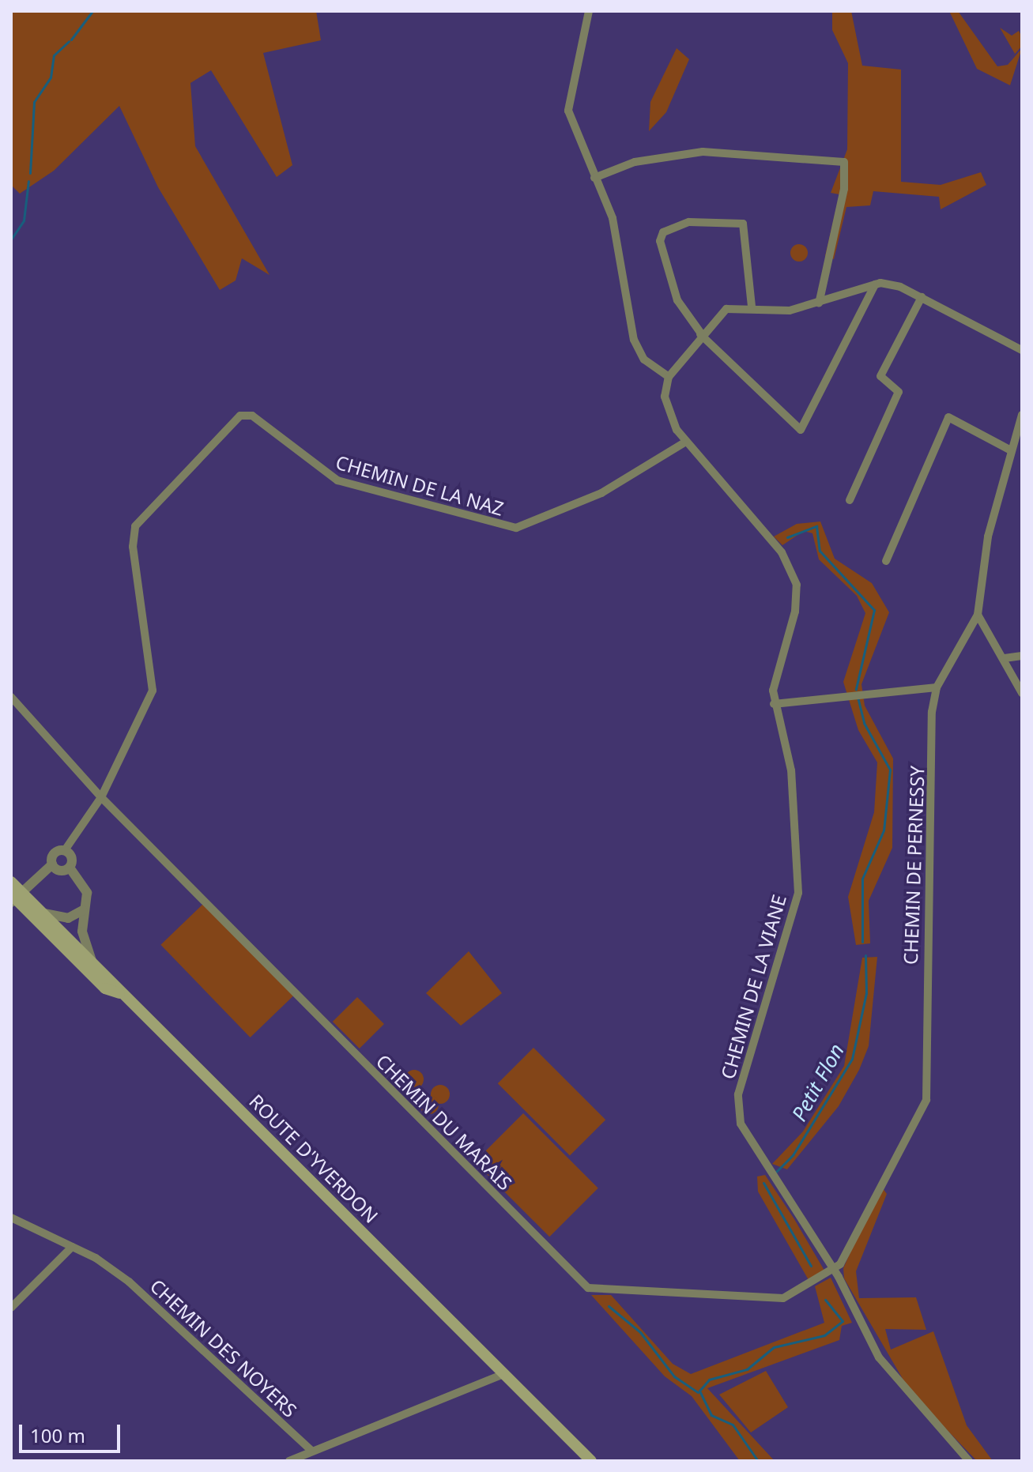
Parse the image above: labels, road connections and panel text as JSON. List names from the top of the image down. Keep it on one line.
{"streets":{"main road":["ROUTE D'YVERDON"],"street":["CHEMIN DE LA NAZ","CHEMIN DE PERNESSY","CHEMIN DE LA VIANE","CHEMIN DU MARAIS","CHEMIN DES NOYERS"]},"crossings":[["CHEMIN DE LA NAZ","CHEMIN DE LA VIANE"],["CHEMIN DE LA NAZ","CHEMIN DU MARAIS"],["CHEMIN DE PERNESSY","CHEMIN DE LA VIANE"],["CHEMIN DE PERNESSY","CHEMIN DU MARAIS"],["CHEMIN DE LA VIANE","CHEMIN DU MARAIS"]],"water":["Petit Flon"],"scale_bar":"100 m"}
